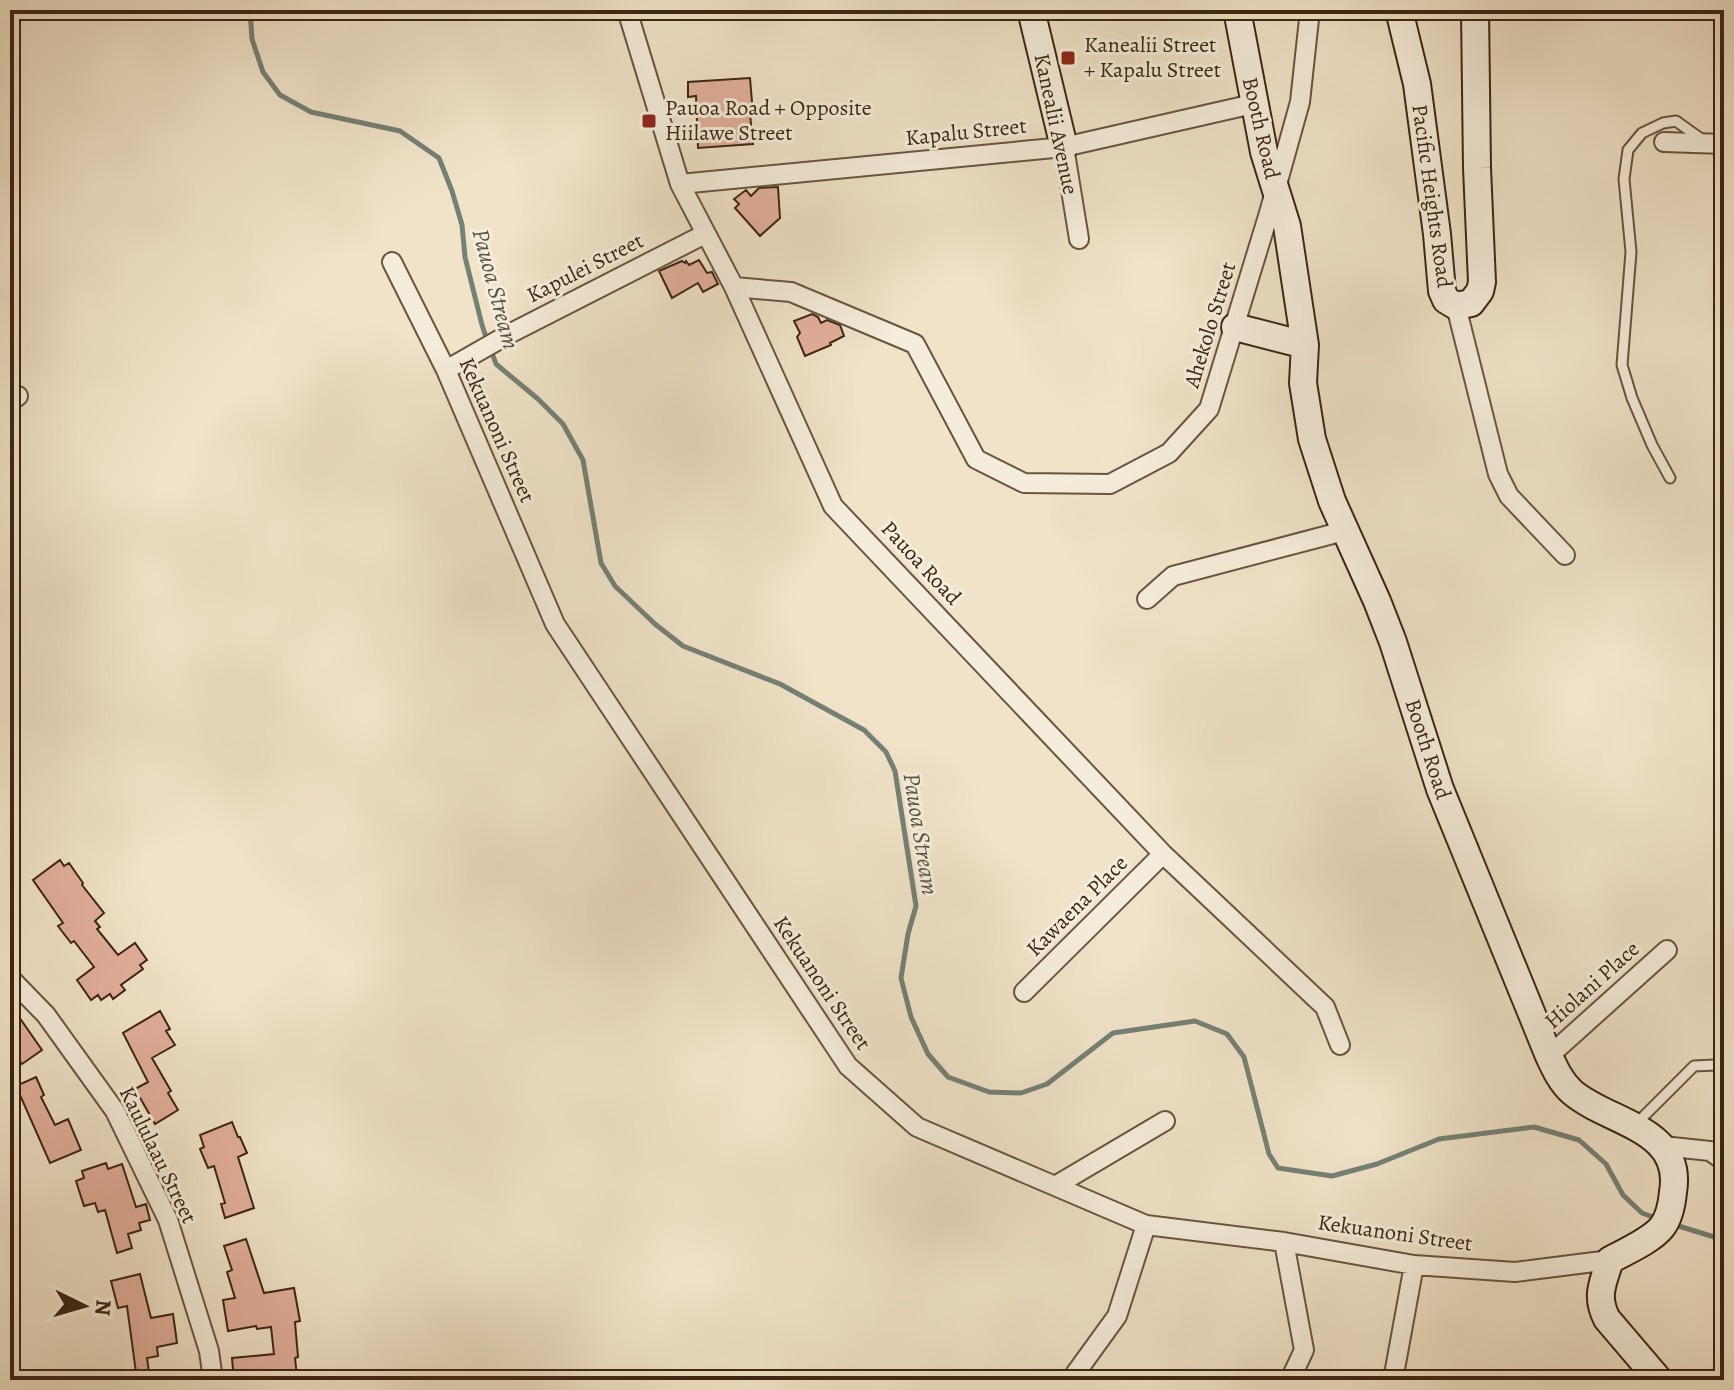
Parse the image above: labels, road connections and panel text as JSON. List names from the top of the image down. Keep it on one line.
{"streets":{"street":["Kanealii Avenue","Booth Road","Kapalu Street","Pacific Heights Road","Kapulei Street","Ahekolo Street","Kekuanoni Street","Pauoa Road","Kawaena Place","Hiolani Place","Kaululaau Street"]},"crossings":[["Kanealii Avenue","Kapalu Street"],["Booth Road","Kapalu Street"],["Booth Road","Ahekolo Street"],["Booth Road","Hiolani Place"],["Kapalu Street","Pauoa Road"],["Kapulei Street","Kekuanoni Street"],["Kapulei Street","Pauoa Road"],["Ahekolo Street","Pauoa Road"],["Pauoa Road","Kawaena Place"]],"water":["Pauoa Stream"],"places":{"transit":["Kanealii Street + Kapalu Street","Pauoa Road + Opposite Hiilawe Street"]},"north":"right"}
